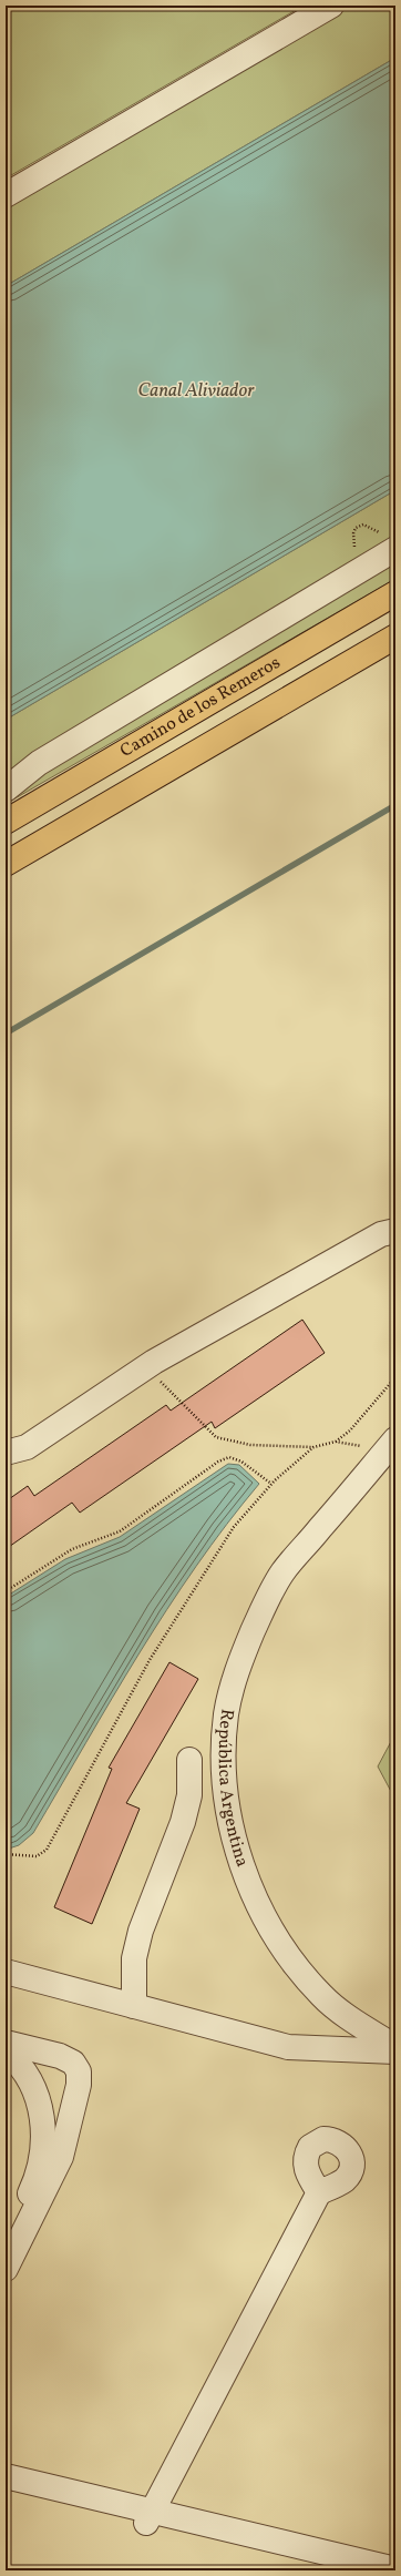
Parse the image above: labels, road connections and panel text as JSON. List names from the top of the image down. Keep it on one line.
{"streets":{"main road":["Camino de los Remeros"],"street":["República Argentina"]},"water":["Canal Aliviador"]}
